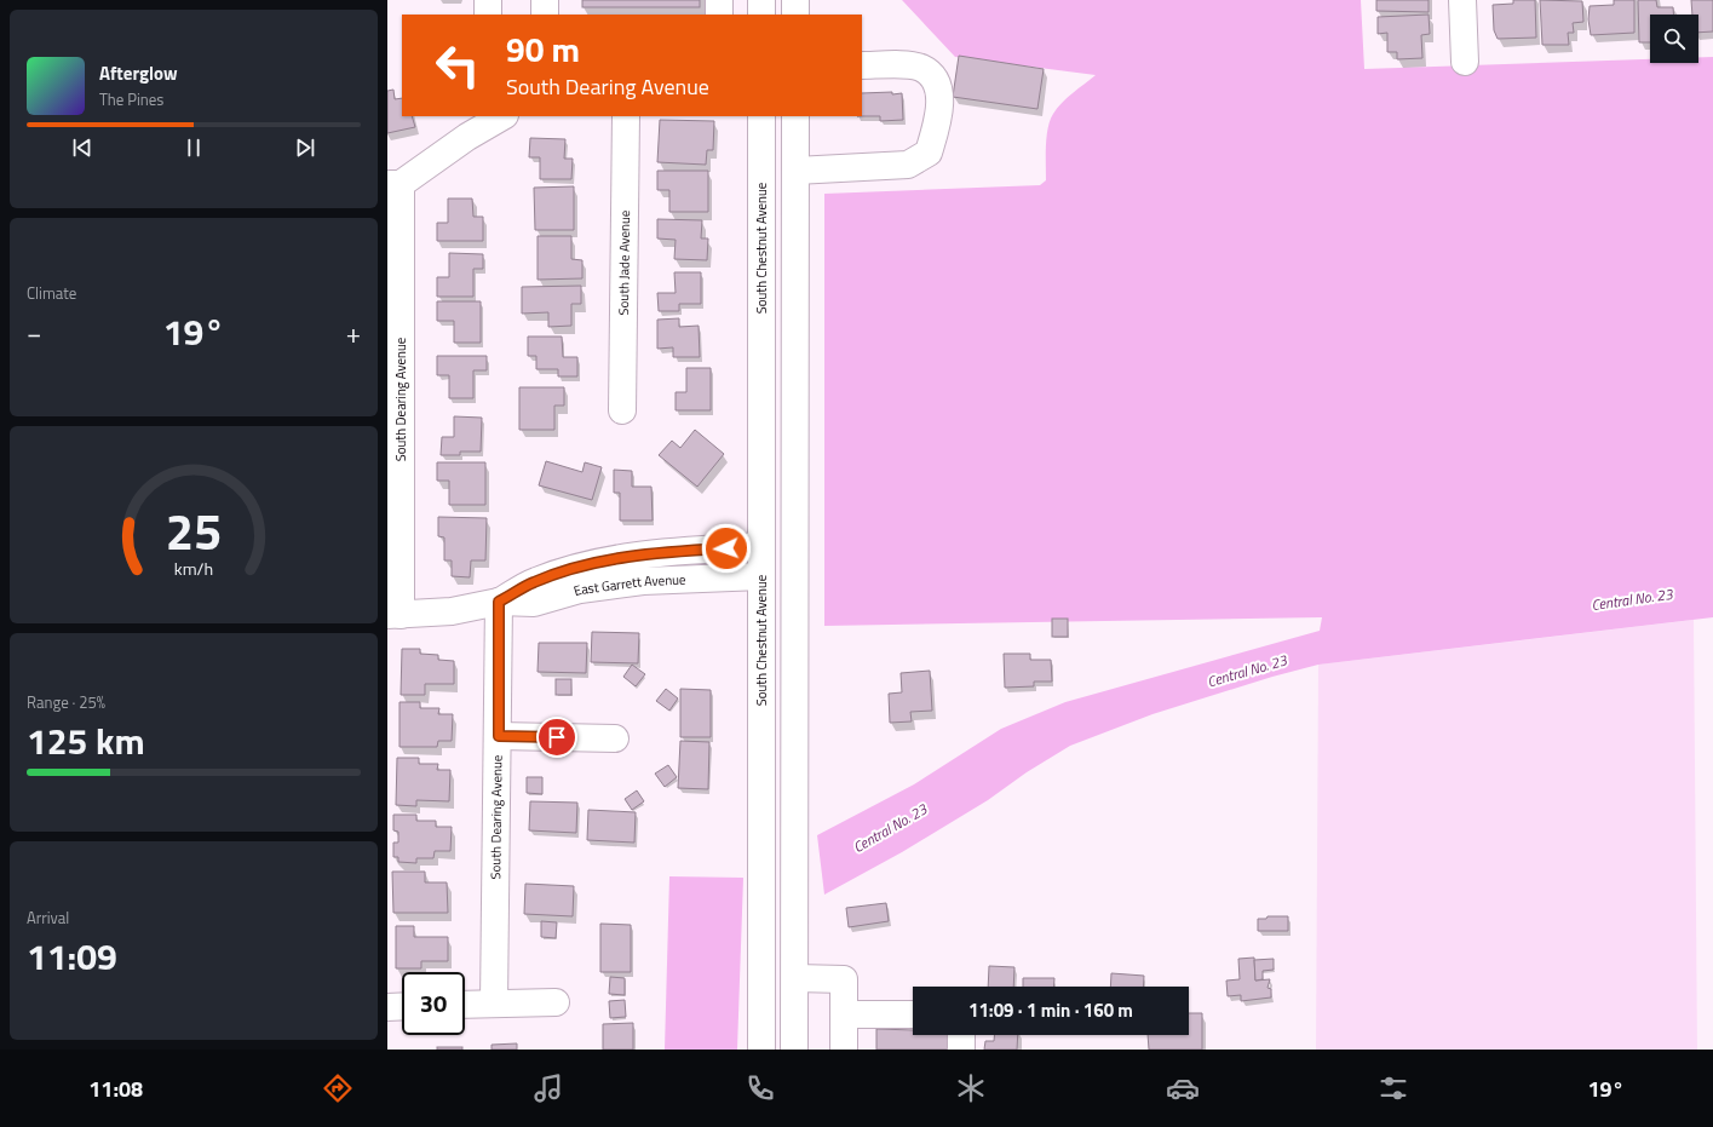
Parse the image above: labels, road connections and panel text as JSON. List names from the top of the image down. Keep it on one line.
{"streets":{"street":["South Chestnut Avenue","South Jade Avenue","South Dearing Avenue","East Garrett Avenue"]},"crossings":[["South Chestnut Avenue","East Garrett Avenue"],["South Dearing Avenue","East Garrett Avenue"]],"water":["Central No. 23"],"page":{"turn":["90 m","South Dearing Avenue"],"song":["Afterglow","The Pines"],"tile":["Climate",["Range · 25%","125 km"],["Arrival","11:09"]],"heat":["−","19°","+"],"limit":"30","trip":"11:09 · 1 min · 160 m","tabs":["11:08","19°"],"gauge":["25","km/h"]}}
